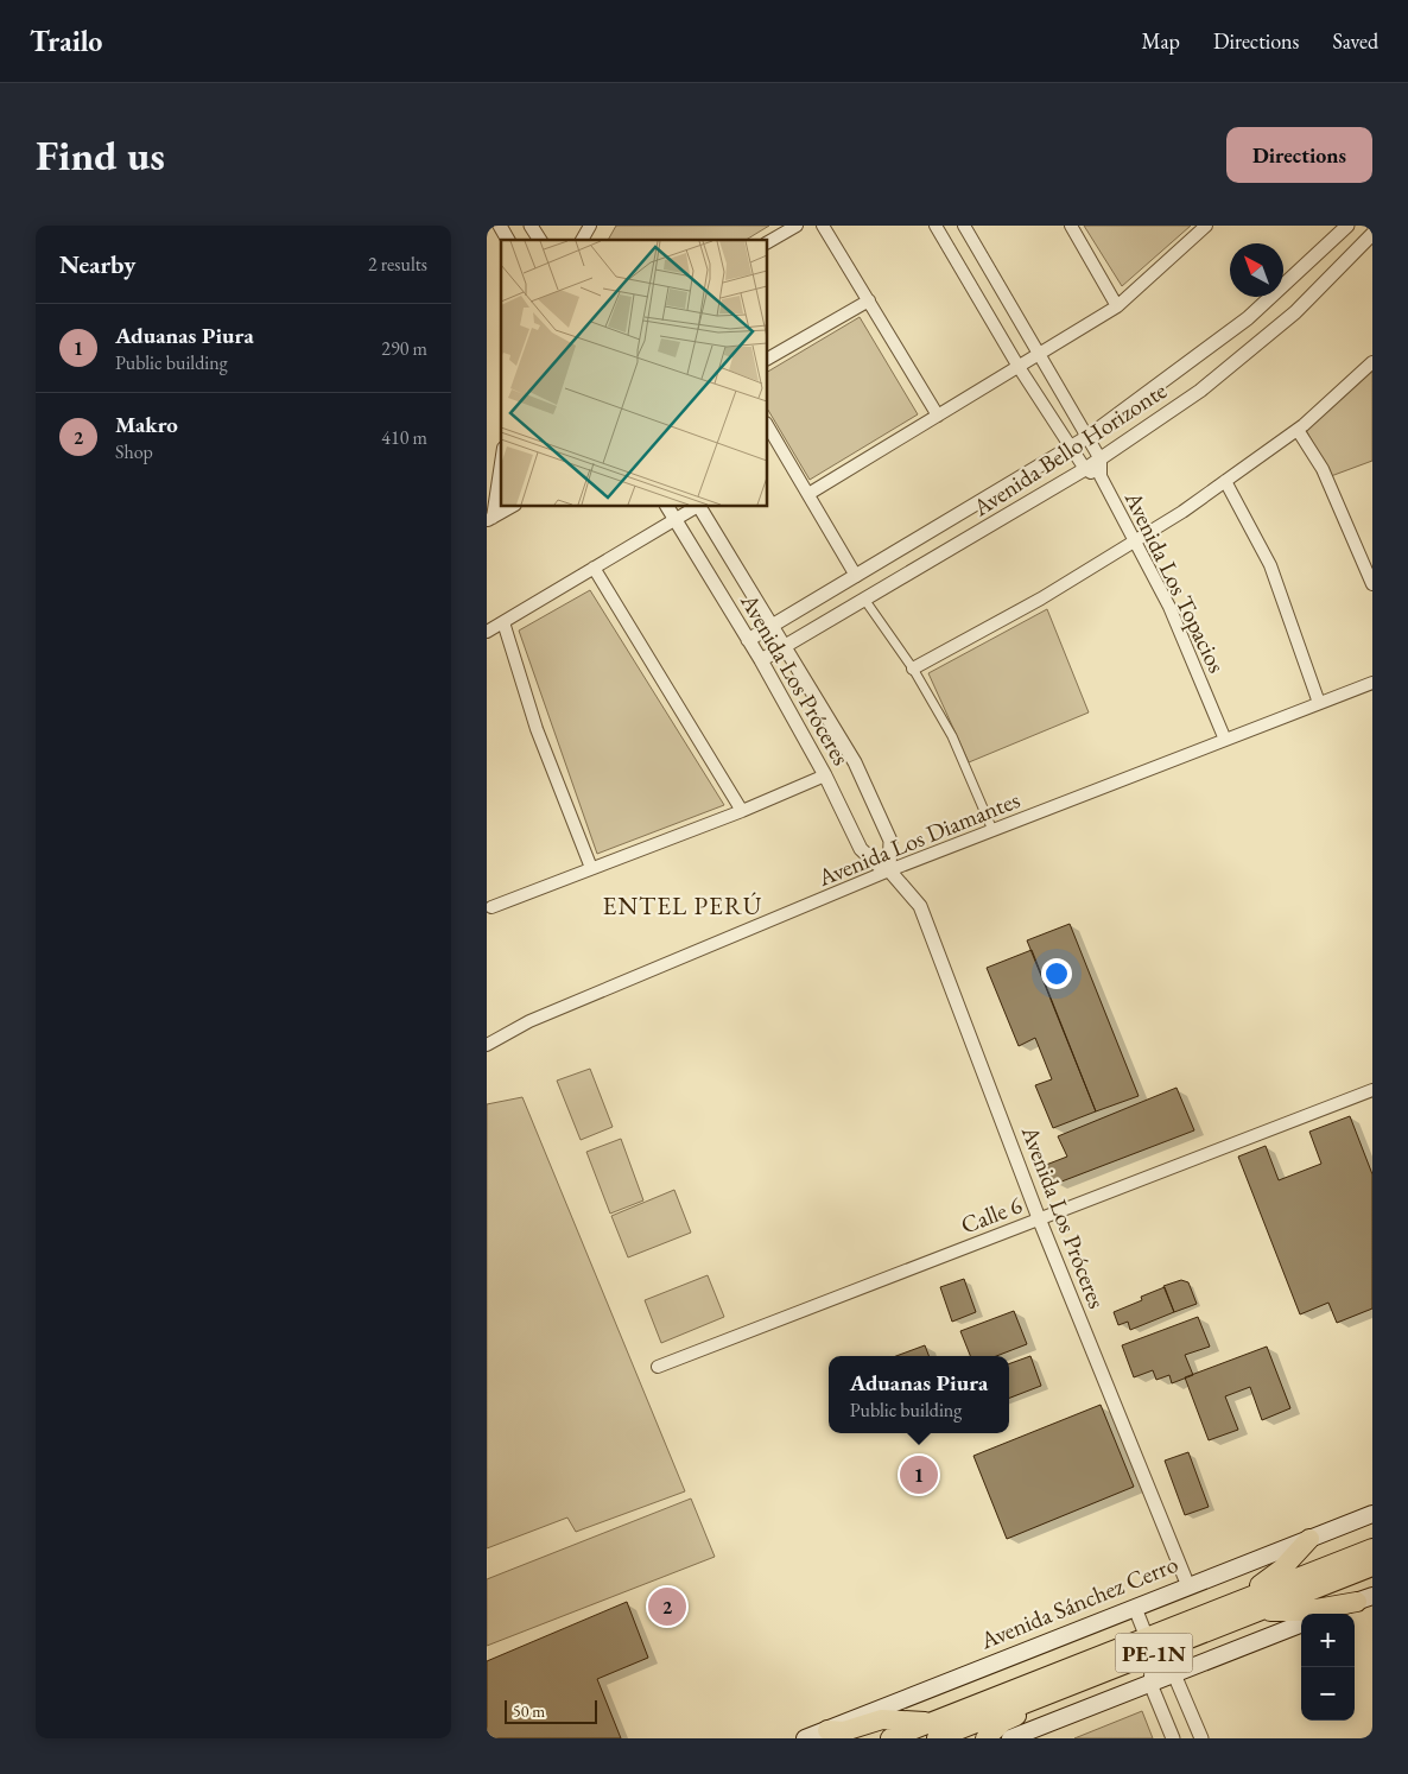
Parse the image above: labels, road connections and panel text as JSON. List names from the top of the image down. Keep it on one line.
{"streets":{"highway":["PE-1N"],"main road":["Avenida Sánchez Cerro"],"street":["Avenida Bello Horizonte","Avenida Los Topacios","Avenida Los Próceres","Avenida Los Diamantes","Calle 6"]},"crossings":[["Avenida Bello Horizonte","Avenida Los Topacios"],["Avenida Bello Horizonte","Avenida Los Próceres"],["Avenida Los Topacios","Avenida Los Diamantes"],["Avenida Los Próceres","Avenida Los Diamantes"],["Avenida Los Próceres","Calle 6"],["Avenida Los Próceres","Avenida Sánchez Cerro"]],"districts":["ENTEL PERÚ"],"scale_bar":"50 m","north":"top left","page":{"header":"Trailo","nav":["Map","Directions","Saved"],"buttons":"Directions","title":"Find us","heading":["Nearby","2 results"],"list":[{"mark":"1","name":"Aduanas Piura","note":"Public building","value":"290 m"},{"mark":"2","name":"Makro","note":"Shop","value":"410 m"}],"popup":["Aduanas Piura","Public building"],"pins":["1","2"],"map_buttons":["+","−"],"scale":"50 m"}}
